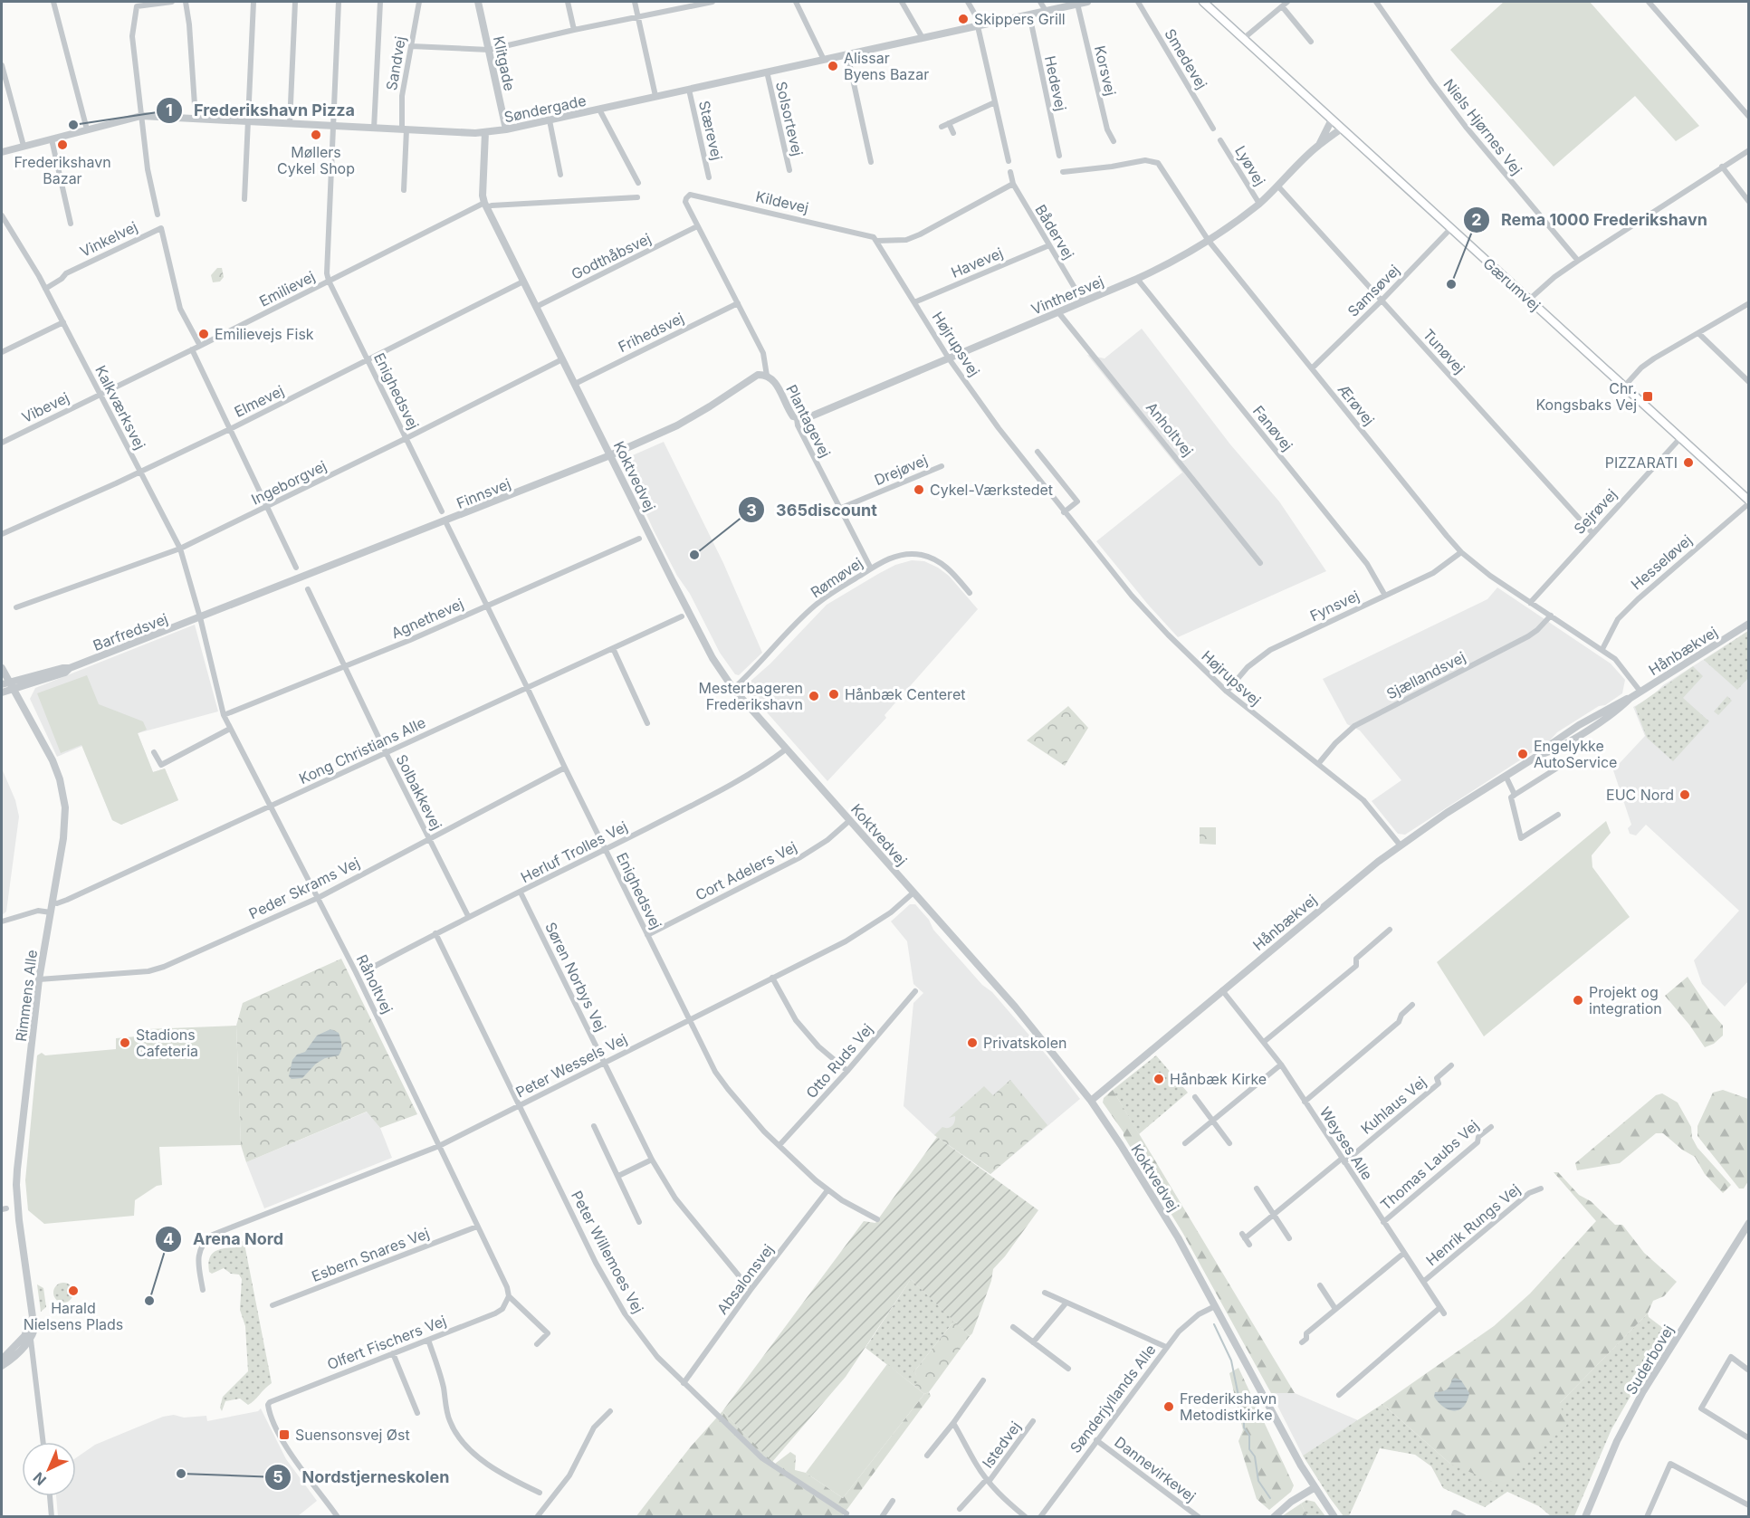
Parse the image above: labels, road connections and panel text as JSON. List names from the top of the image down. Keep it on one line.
{"streets":{"main road":["Gærumvej"],"street":["Smedevej","Sandvej","Klitgade","Korsvej","Hedevej","Søndergade","Solsortevej","Niels Hjørnes Vej","Stærevej","Lyøvej","Kildevej","Bådervej","Vinkelvej","Godthåbsvej","Havevej","Emilievej","Samsøvej","Vinthersvej","Frihedsvej","Højrupsvej","Tunøvej","Enighedsvej","Elmevej","Ærøvej","Vibevej","Kalkværksvej","Plantagevej","Fanøvej","Anholtvej","Drejøvej","Koktvedvej","Ingeborgvej","Finnsvej","Sejrøvej","Hesseløvej","Rømøvej","Fynsvej","Agnethevej","Barfredsvej","Hånbækvej","Sjællandsvej","Kong Christians Alle","Solbakkevej","Herluf Trolles Vej","Cort Adelers Vej","Peder Skrams Vej","Søren Norbys Vej","Råholtvej","Rimmens Alle","Otto Ruds Vej","Peter Wessels Vej","Kuhlaus Vej","Weyses Alle","Thomas Laubs Vej","Henrik Rungs Vej","Peter Willemoes Vej","Esbern Snares Vej","Absalonsvej","Olfert Fischers Vej","Suderbovej","Sønderjyllands Alle","Istedvej","Dannevirkevej"]},"crossings":[["Sandvej","Søndergade"],["Klitgade","Søndergade"],["Korsvej","Søndergade"],["Hedevej","Søndergade"],["Søndergade","Solsortevej"],["Søndergade","Stærevej"],["Søndergade","Koktvedvej"],["Lyøvej","Vinthersvej"],["Kildevej","Bådervej"],["Kildevej","Højrupsvej"],["Kildevej","Plantagevej"],["Bådervej","Havevej"],["Bådervej","Vinthersvej"],["Vinkelvej","Emilievej"],["Vinkelvej","Kalkværksvej"],["Godthåbsvej","Plantagevej"],["Godthåbsvej","Koktvedvej"],["Havevej","Højrupsvej"],["Gærumvej","Samsøvej"],["Gærumvej","Vinthersvej"],["Gærumvej","Sejrøvej"],["Gærumvej","Hesseløvej"],["Emilievej","Enighedsvej"],["Emilievej","Vibevej"],["Emilievej","Kalkværksvej"],["Emilievej","Koktvedvej"],["Samsøvej","Tunøvej"],["Samsøvej","Ærøvej"],["Vinthersvej","Højrupsvej"],["Vinthersvej","Tunøvej"],["Vinthersvej","Ærøvej"],["Vinthersvej","Plantagevej"],["Vinthersvej","Fanøvej"],["Vinthersvej","Anholtvej"],["Frihedsvej","Plantagevej"],["Frihedsvej","Koktvedvej"],["Højrupsvej","Fynsvej"],["Højrupsvej","Hånbækvej"],["Højrupsvej","Sjællandsvej"],["Tunøvej","Sejrøvej"],["Enighedsvej","Elmevej"],["Enighedsvej","Ingeborgvej"],["Enighedsvej","Finnsvej"],["Enighedsvej","Agnethevej"],["Enighedsvej","Kong Christians Alle"],["Enighedsvej","Herluf Trolles Vej"],["Enighedsvej","Cort Adelers Vej"],["Enighedsvej","Peder Skrams Vej"],["Enighedsvej","Otto Ruds Vej"],["Enighedsvej","Peter Wessels Vej"],["Enighedsvej","Absalonsvej"],["Elmevej","Kalkværksvej"],["Elmevej","Koktvedvej"],["Ærøvej","Sejrøvej"],["Ærøvej","Hesseløvej"],["Ærøvej","Fynsvej"],["Ærøvej","Hånbækvej"],["Ærøvej","Sjællandsvej"],["Vibevej","Kalkværksvej"],["Kalkværksvej","Ingeborgvej"],["Kalkværksvej","Finnsvej"],["Kalkværksvej","Barfredsvej"],["Kalkværksvej","Råholtvej"],["Plantagevej","Drejøvej"],["Plantagevej","Finnsvej"],["Plantagevej","Rømøvej"],["Fanøvej","Fynsvej"],["Koktvedvej","Ingeborgvej"],["Koktvedvej","Finnsvej"],["Koktvedvej","Rømøvej"],["Koktvedvej","Hånbækvej"],["Koktvedvej","Herluf Trolles Vej"],["Koktvedvej","Cort Adelers Vej"],["Koktvedvej","Peter Wessels Vej"],["Koktvedvej","Sønderjyllands Alle"],["Finnsvej","Barfredsvej"],["Finnsvej","Råholtvej"],["Agnethevej","Solbakkevej"],["Agnethevej","Råholtvej"],["Barfredsvej","Råholtvej"],["Barfredsvej","Rimmens Alle"],["Hånbækvej","Weyses Alle"],["Kong Christians Alle","Solbakkevej"],["Kong Christians Alle","Råholtvej"],["Kong Christians Alle","Rimmens Alle"],["Solbakkevej","Herluf Trolles Vej"],["Solbakkevej","Peder Skrams Vej"],["Herluf Trolles Vej","Søren Norbys Vej"],["Herluf Trolles Vej","Peter Willemoes Vej"],["Peder Skrams Vej","Råholtvej"],["Peder Skrams Vej","Rimmens Alle"],["Søren Norbys Vej","Peter Wessels Vej"],["Søren Norbys Vej","Absalonsvej"],["Råholtvej","Peter Wessels Vej"],["Råholtvej","Esbern Snares Vej"],["Råholtvej","Olfert Fischers Vej"],["Peter Wessels Vej","Peter Willemoes Vej"],["Kuhlaus Vej","Weyses Alle"],["Weyses Alle","Thomas Laubs Vej"],["Weyses Alle","Henrik Rungs Vej"],["Peter Willemoes Vej","Absalonsvej"],["Sønderjyllands Alle","Dannevirkevej"]],"places":{"other":["Skippers Grill","Alissar Byens Bazar","Frederikshavn Pizza","Møllers Cykel Shop","Frederikshavn Bazar","Rema 1000 Frederikshavn","Emilievejs Fisk","PIZZARATI","Cykel-Værkstedet","365discount","Hånbæk Centeret","Mesterbageren Frederikshavn","Engelykke AutoService","EUC Nord","Projekt og integration","Stadions Cafeteria","Privatskolen","Hånbæk Kirke","Harald Nielsens Plads","Arena Nord","Frederikshavn Metodistkirke","Nordstjerneskolen"],"transit":["Chr. Kongsbaks Vej","Suensonsvej Øst"]},"north":"bottom left"}
